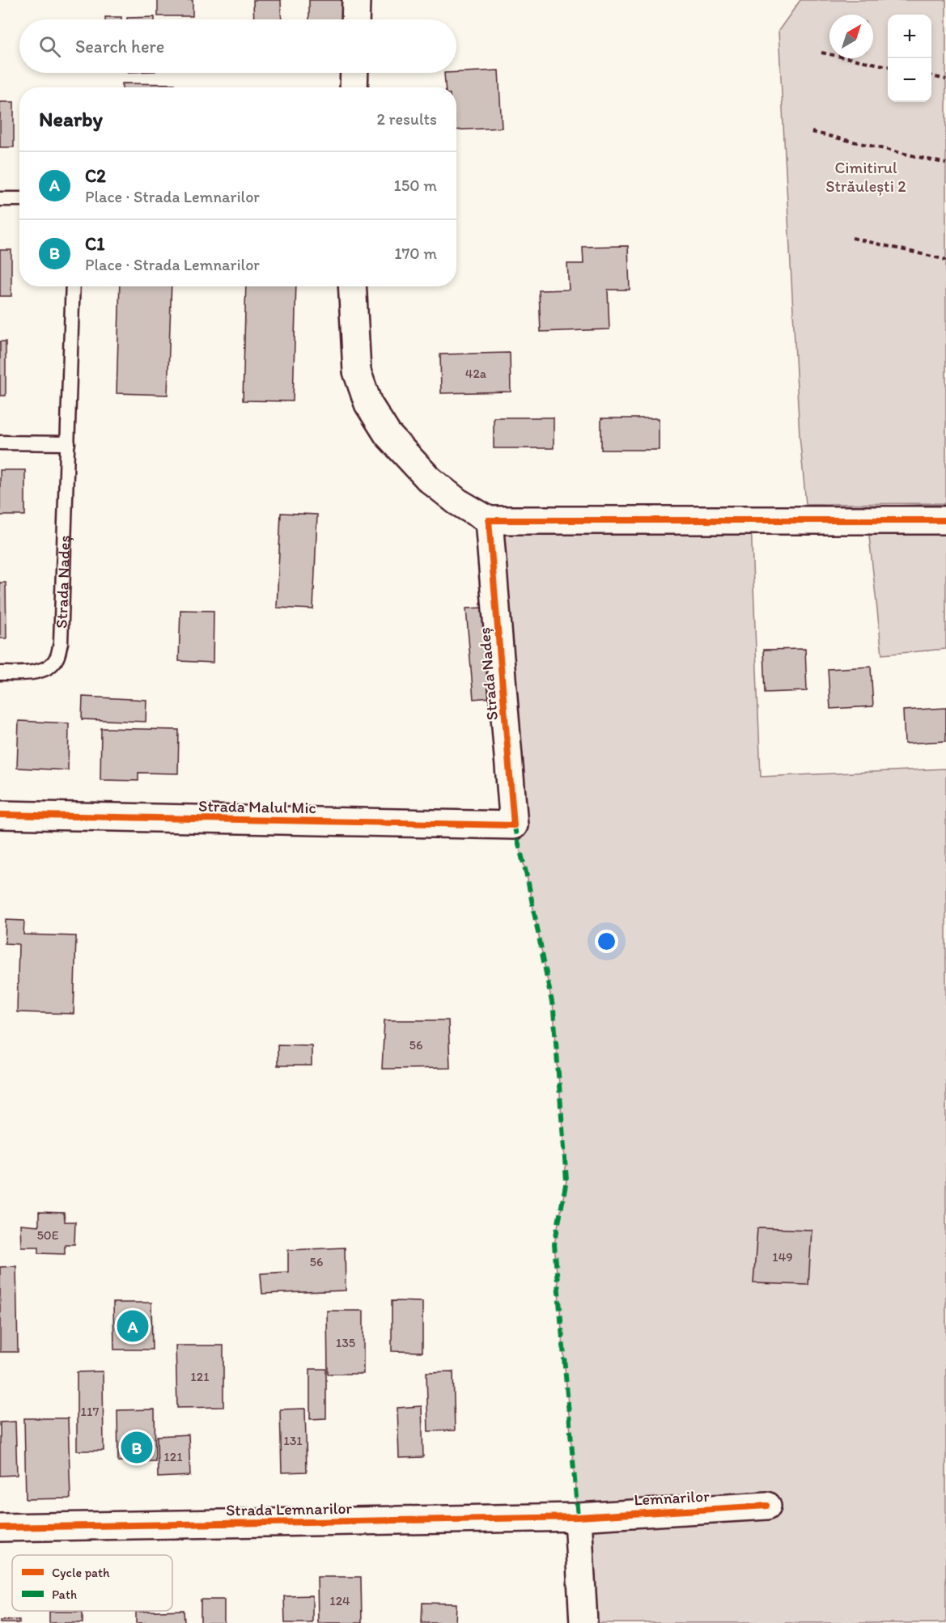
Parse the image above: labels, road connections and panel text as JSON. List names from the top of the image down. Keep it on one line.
{"streets":{"street":["Strada Nadeș","Strada Malul Mic","Lemnarilor","Strada Lemnarilor"]},"crossings":[["Strada Nadeș","Strada Malul Mic"],["Lemnarilor","Strada Lemnarilor"]],"parks":["Cimitirul Străulești 2"],"house_numbers":["42a","56","50E","149","56","135","121","117","131","121","124"],"legend":["Cycle path","Path"],"north":"top right","page":{"map_buttons":["+","−"],"search":"Search here","heading":["Nearby","2 results"],"list":[{"mark":"A","name":"C2","note":"Place · Strada Lemnarilor","value":"150 m"},{"mark":"B","name":"C1","note":"Place · Strada Lemnarilor","value":"170 m"}],"pins":["A","B"]}}
